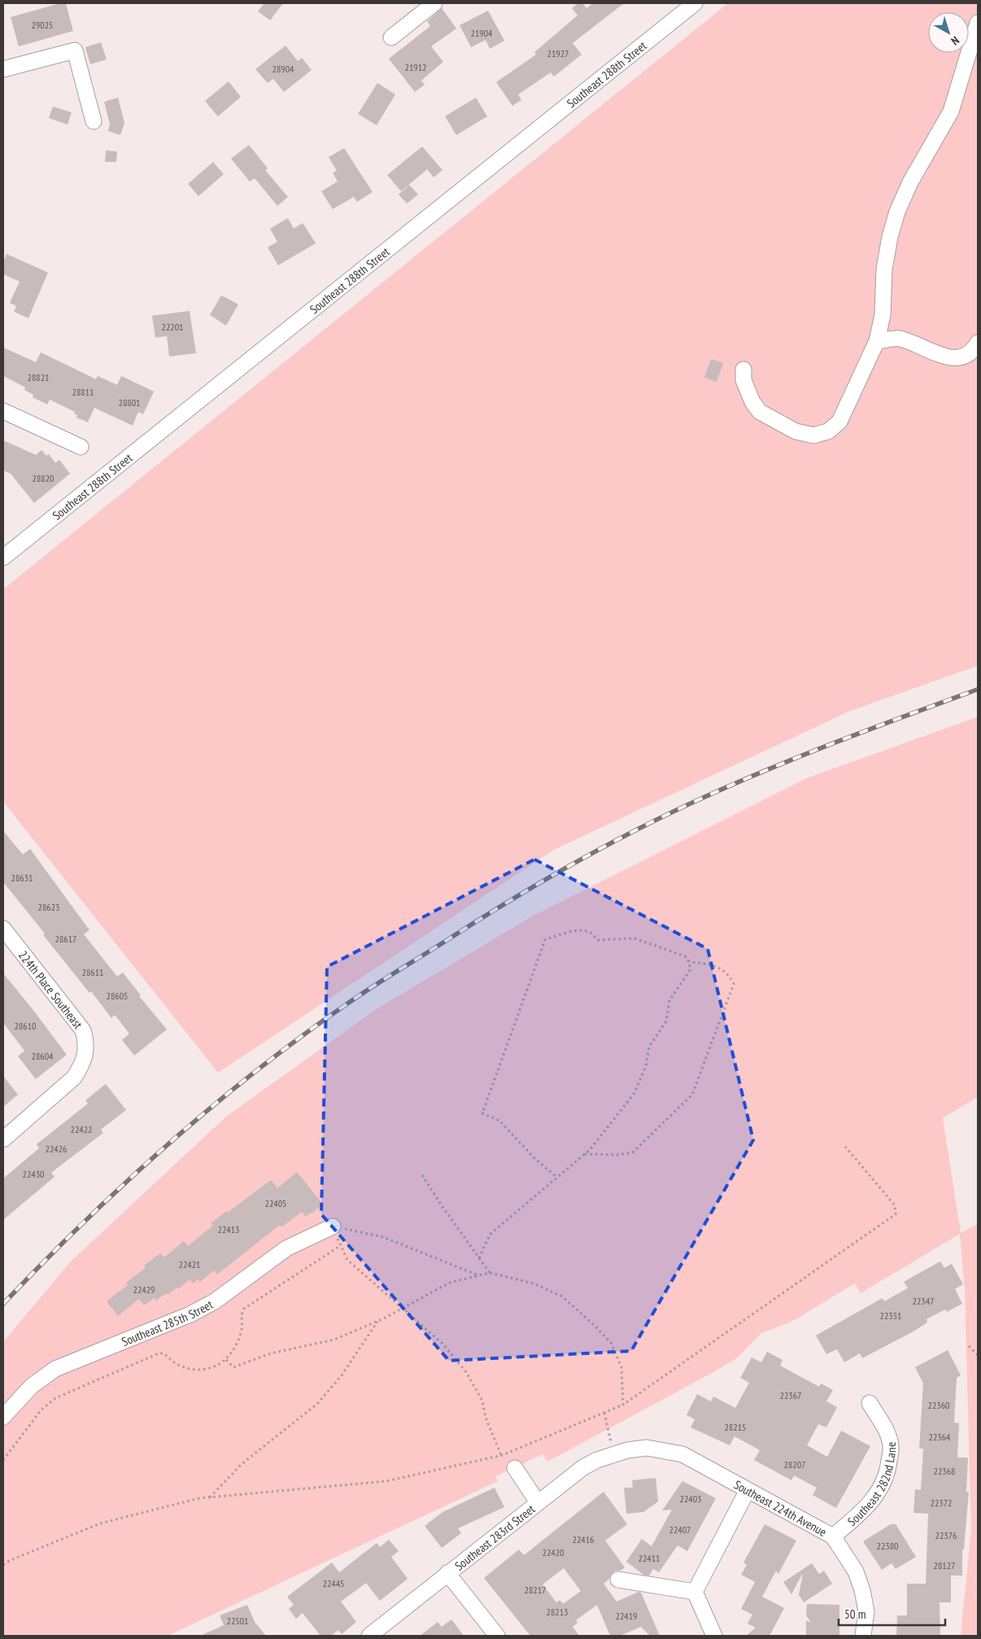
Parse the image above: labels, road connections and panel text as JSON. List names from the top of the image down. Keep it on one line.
{"streets":{"street":["Southeast 288th Street","224th Place Southeast","Southeast 285th Street","Southeast 282nd Lane","Southeast 224th Avenue","Southeast 283rd Street"]},"crossings":[["Southeast 282nd Lane","Southeast 224th Avenue"],["Southeast 224th Avenue","Southeast 283rd Street"]],"house_numbers":["29025","21904","21927","21912","28904","22201","28821","28811","28801","28820","28631","28623","28617","28611","28605","28610","28604","22422","22426","22430","22405","22413","22421","22429","22347","22351","22367","22360","28215","22364","28207","22368","22403","22372","22407","22376","22416","22380","22420","22411","28127","22445","28217","28213","22419","22501"],"scale_bar":"50 m","north":"bottom right"}
